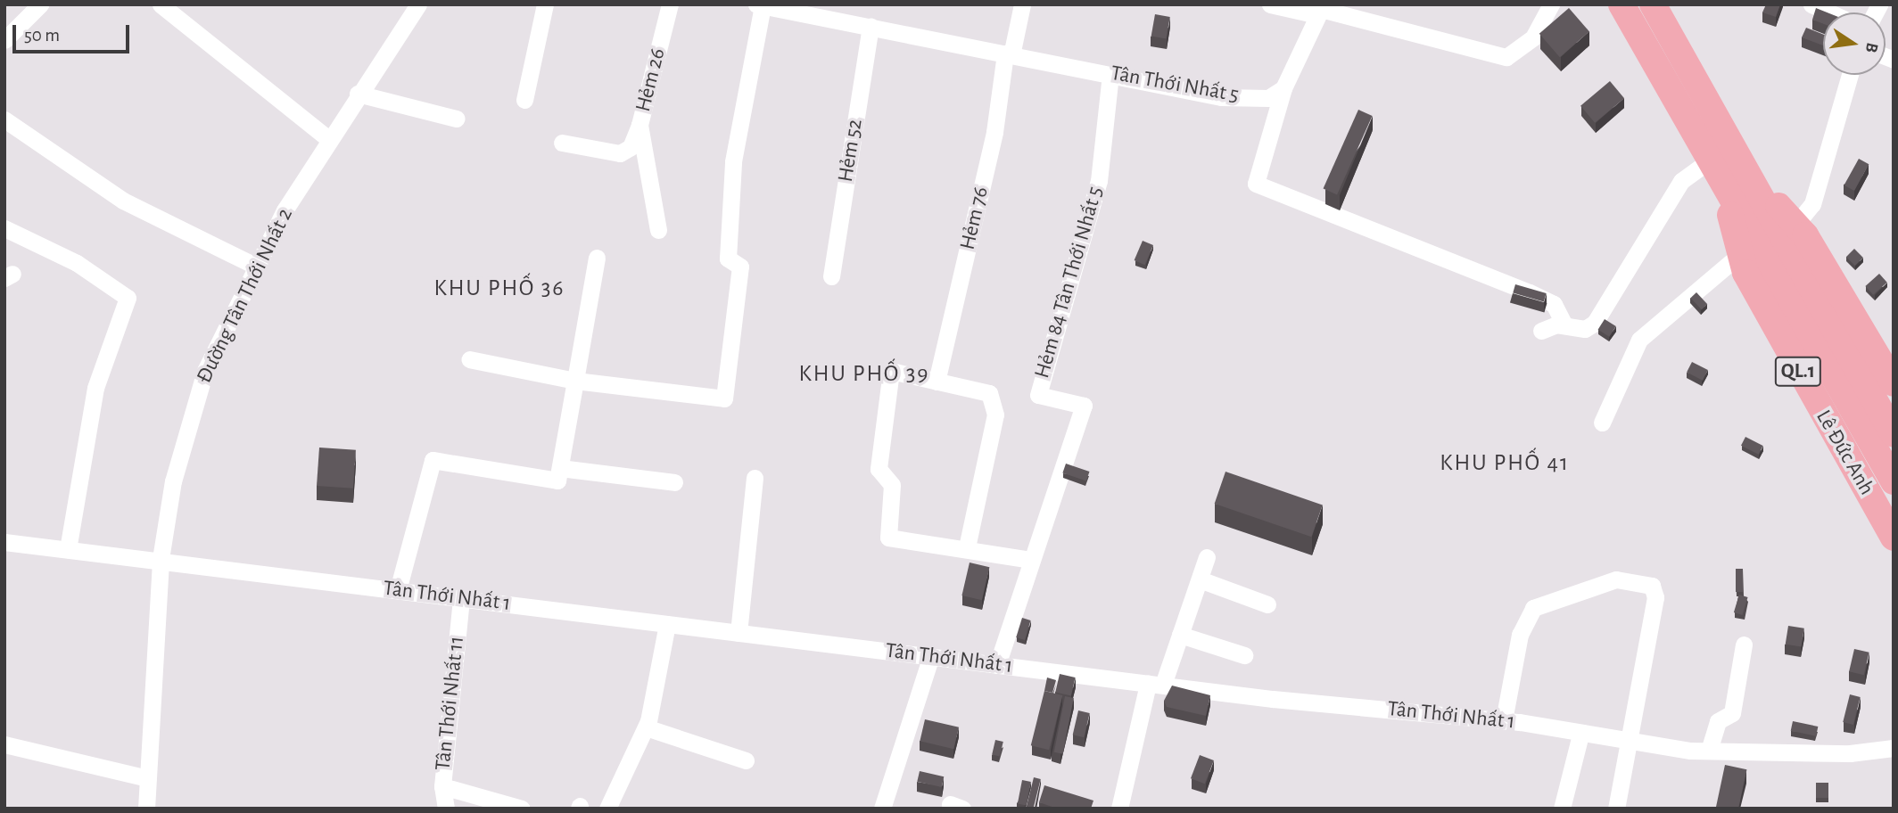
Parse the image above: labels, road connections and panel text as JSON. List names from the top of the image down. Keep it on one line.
{"streets":{"highway":["QL.1","Lê Đức Anh"],"street":["Hẻm 26","Tân Thới Nhất 5","Hẻm 52","Hẻm 76","Hẻm 84 Tân Thới Nhất 5","Đường Tân Thới Nhất 2","Tân Thới Nhất 1","Tân Thới Nhất 11"]},"crossings":[["Tân Thới Nhất 5","Hẻm 52"],["Tân Thới Nhất 5","Hẻm 76"],["Tân Thới Nhất 5","Hẻm 84 Tân Thới Nhất 5"],["Hẻm 84 Tân Thới Nhất 5","Tân Thới Nhất 1"],["Đường Tân Thới Nhất 2","Tân Thới Nhất 1"],["QL.1","Lê Đức Anh"],["Tân Thới Nhất 1","Tân Thới Nhất 11"]],"districts":["KHU PHỐ 36","KHU PHỐ 39","KHU PHỐ 41"],"scale_bar":"50 m","north":"right"}
